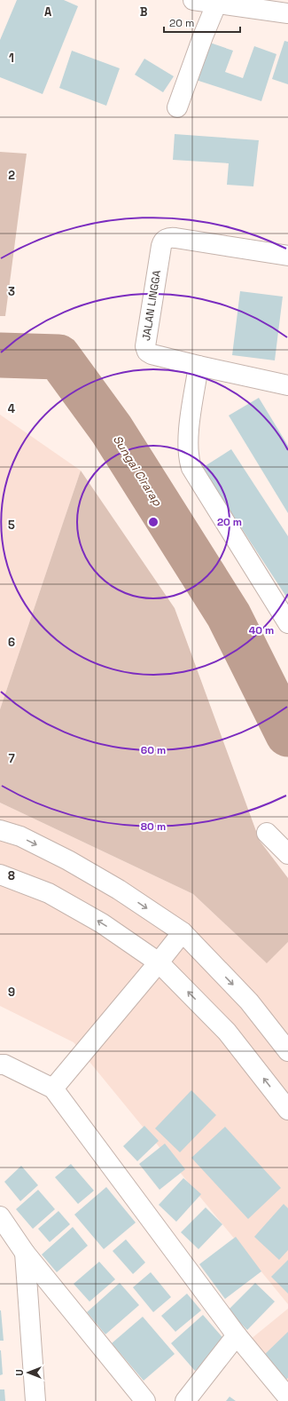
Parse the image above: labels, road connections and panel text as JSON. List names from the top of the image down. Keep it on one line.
{"streets":{"street":["JALAN LINGGA"]},"water":["Sungai Cirarap"],"scale_bar":"20 m","north":"left","grid":{"columns":["A","B"],"rows":["1","2","3","4","5","6","7","8","9"]},"rings":["20 m","40 m","60 m","80 m"]}
